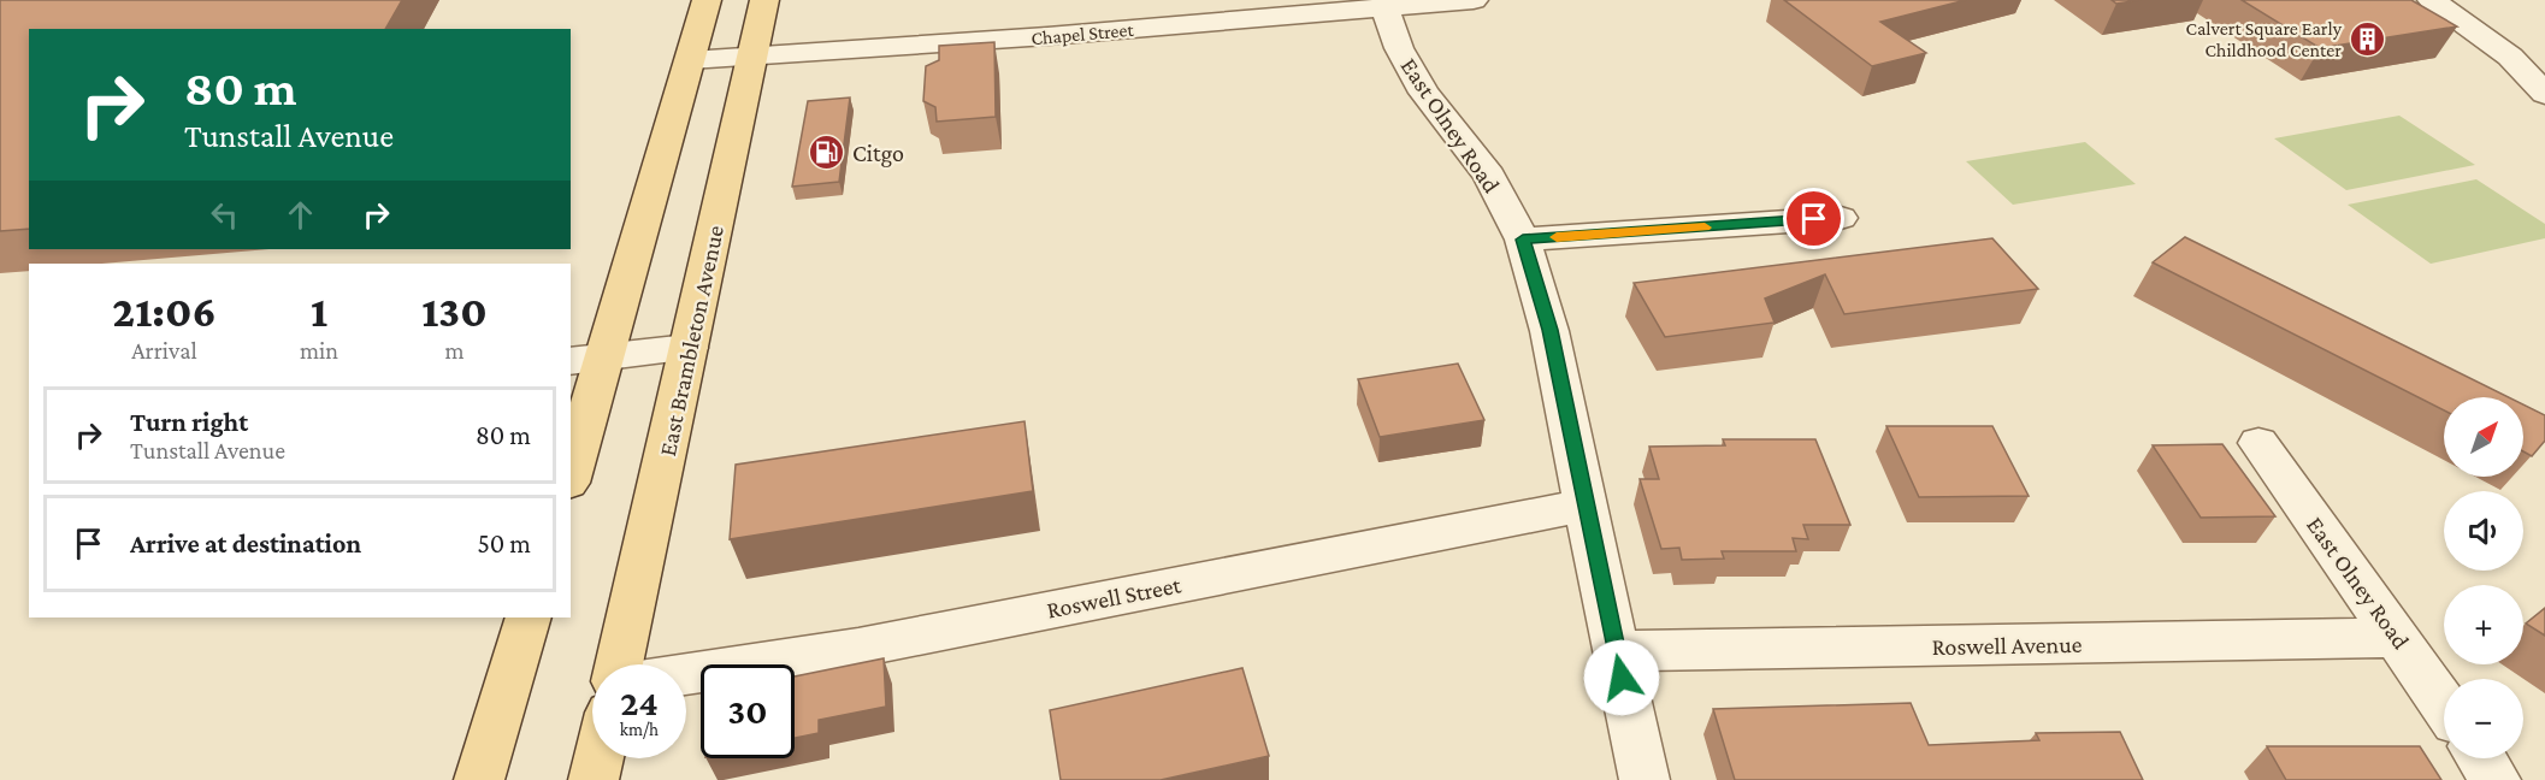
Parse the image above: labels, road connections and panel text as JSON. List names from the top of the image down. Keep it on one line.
{"streets":{"main road":["East Brambleton Avenue"],"street":["Chapel Street","East Olney Road","Roswell Street","Roswell Avenue"]},"crossings":[["Chapel Street","East Olney Road"],["Chapel Street","East Brambleton Avenue"],["East Olney Road","Roswell Street"],["East Olney Road","Roswell Avenue"]],"places":{"building":["Calvert Square Early Childhood Center"],"fuel station":["Citgo"]},"north":"top right","page":{"turn":["80 m","Tunstall Avenue"],"eta":["21:06","Arrival","1","min","130","m"],"list":[{"name":"Turn right","note":"Tunstall Avenue","value":"80 m"},{"name":"Arrive at destination","value":"50 m"}],"map_buttons":["+","−"],"speed":"24 km/h","limit":"30"}}
